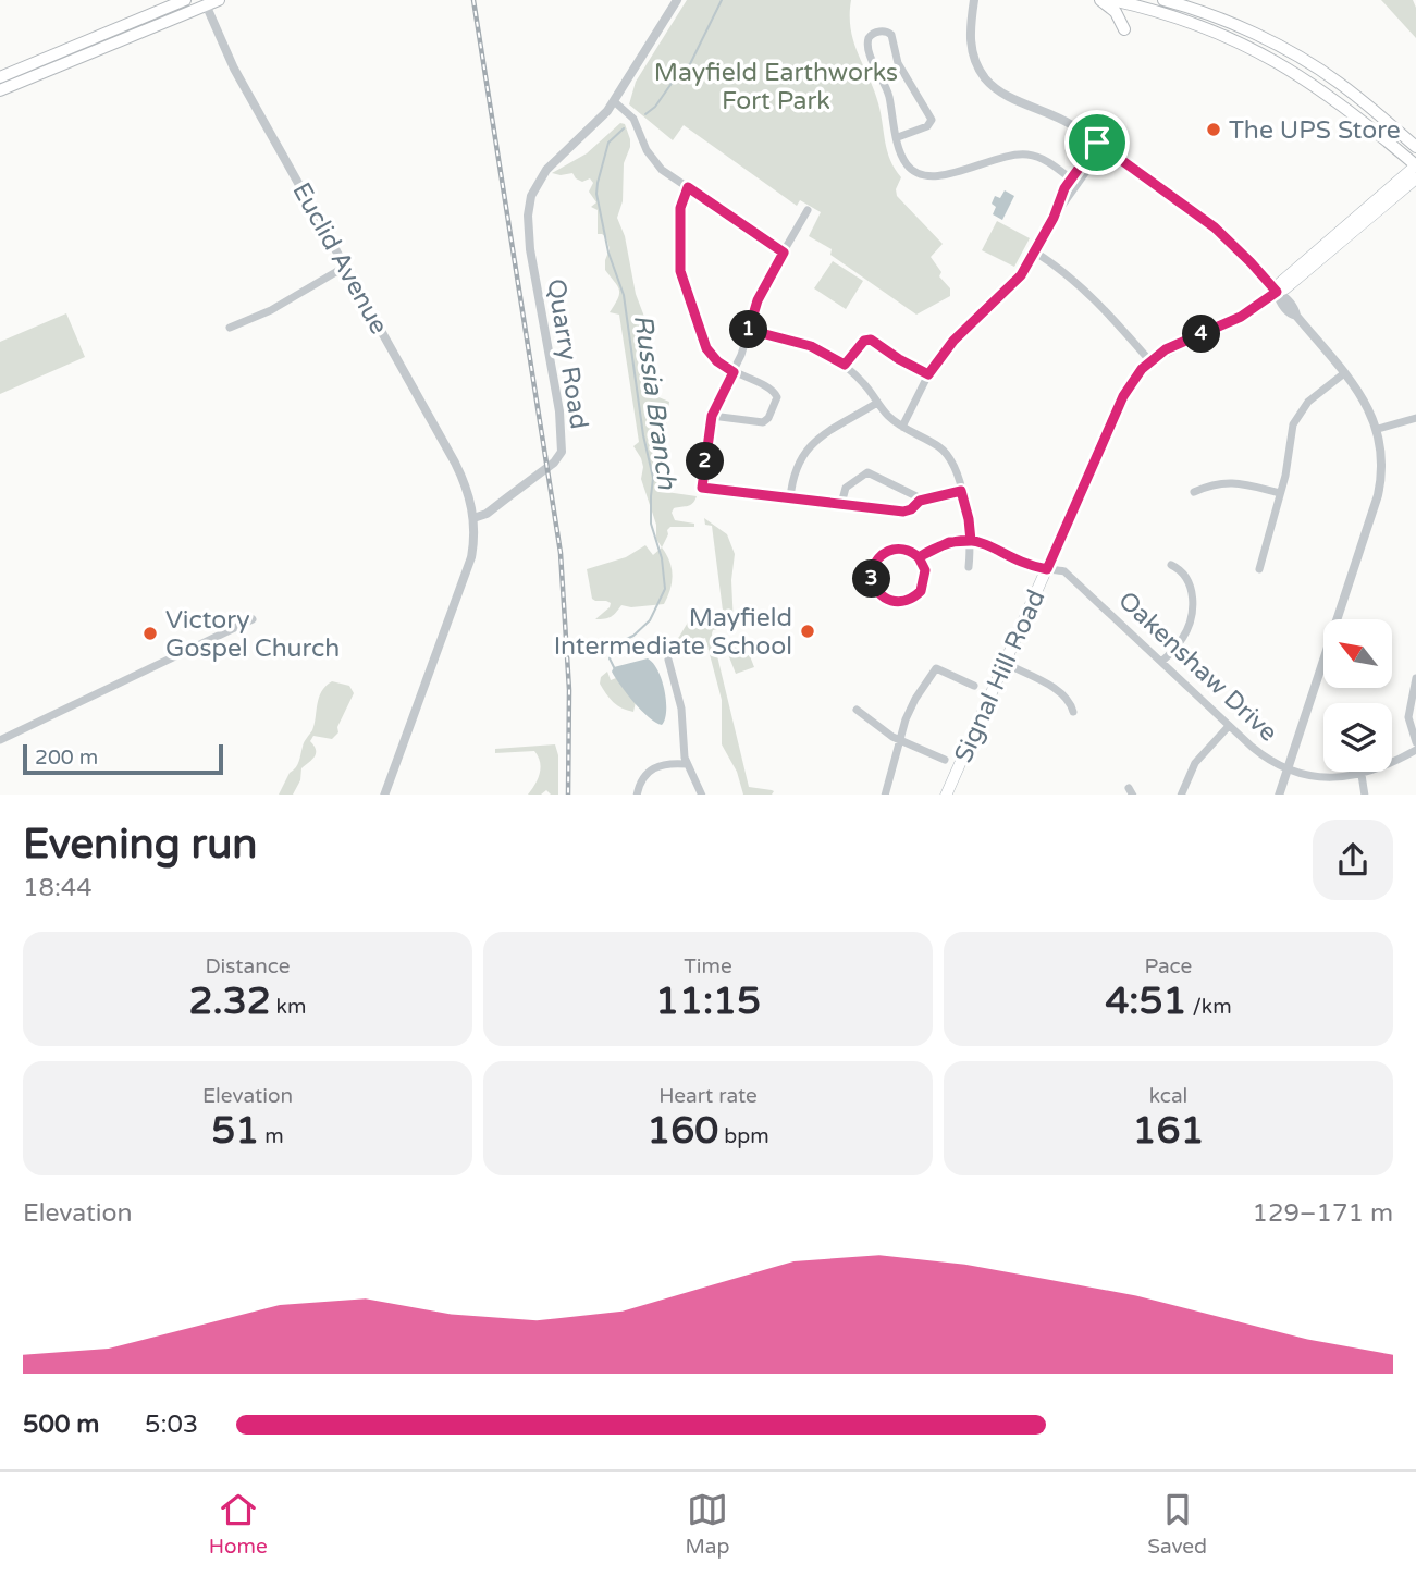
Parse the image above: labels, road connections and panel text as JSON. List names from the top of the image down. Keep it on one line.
{"streets":{"main road":["Signal Hill Road"],"street":["Euclid Avenue","Quarry Road","Oakenshaw Drive"]},"crossings":[["Euclid Avenue","Quarry Road"],["Oakenshaw Drive","Signal Hill Road"]],"water":["Russia Branch"],"parks":["Mayfield Earthworks Fort Park"],"places":["The UPS Store","Mayfield Intermediate School","Victory Gospel Church"],"scale_bar":"200 m","north":"top left","page":{"pins":["1","4","2","3"],"scale":"200 m","heading":["Evening run","18:44"],"stats":[["Distance","2.32 km"],["Time","11:15"],["Pace","4:51 /km"],["Elevation","51 m"],["Heart rate","160 bpm"],["kcal","161"]],"chart":["Elevation","129–171 m"],"list":[{"name":"500 m","note":"5:03"}],"tabs":["Home","Map","Saved"]}}
